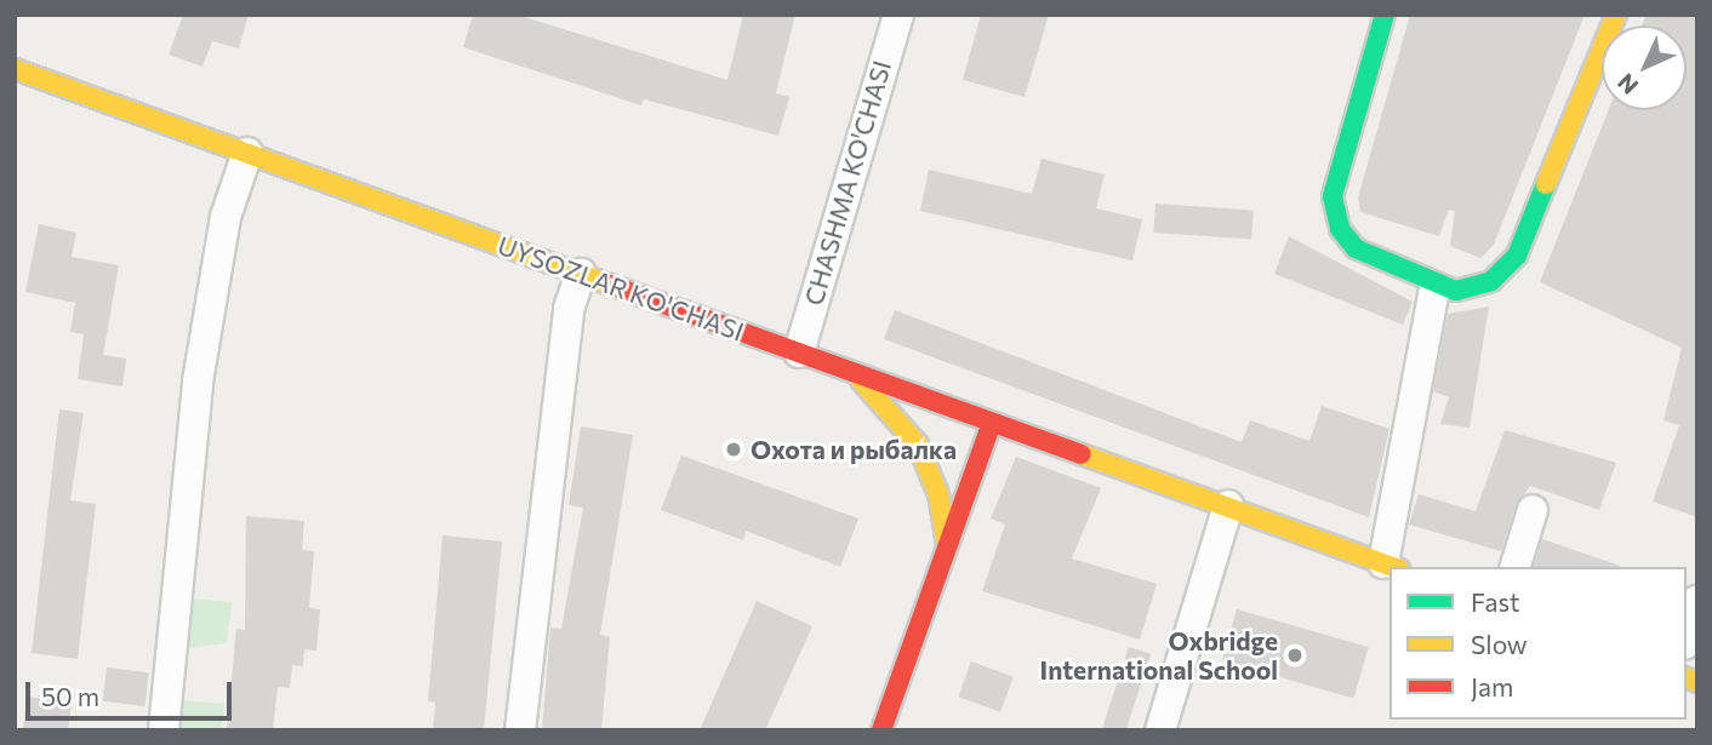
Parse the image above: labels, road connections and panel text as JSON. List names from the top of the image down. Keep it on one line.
{"streets":{"main road":["UYSOZLAR KO'CHASI"],"street":["CHASHMA KO'CHASI"]},"crossings":[["CHASHMA KO'CHASI","UYSOZLAR KO'CHASI"]],"places":["Охота и рыбалка","Oxbridge International School"],"legend":["Fast","Slow","Jam"],"scale_bar":"50 m","north":"bottom left"}
